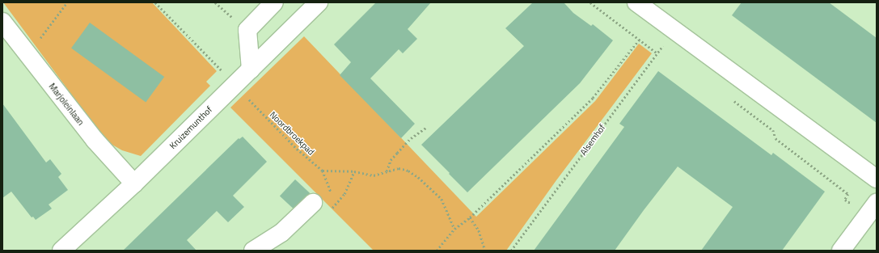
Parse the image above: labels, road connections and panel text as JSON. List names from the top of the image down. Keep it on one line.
{"streets":{"street":["Marjoleinlaan","Kruizemunthof"],"path":["Noordbroekpad","Alsemhof"]},"crossings":[["Marjoleinlaan","Kruizemunthof"],["Kruizemunthof","Noordbroekpad"]]}
